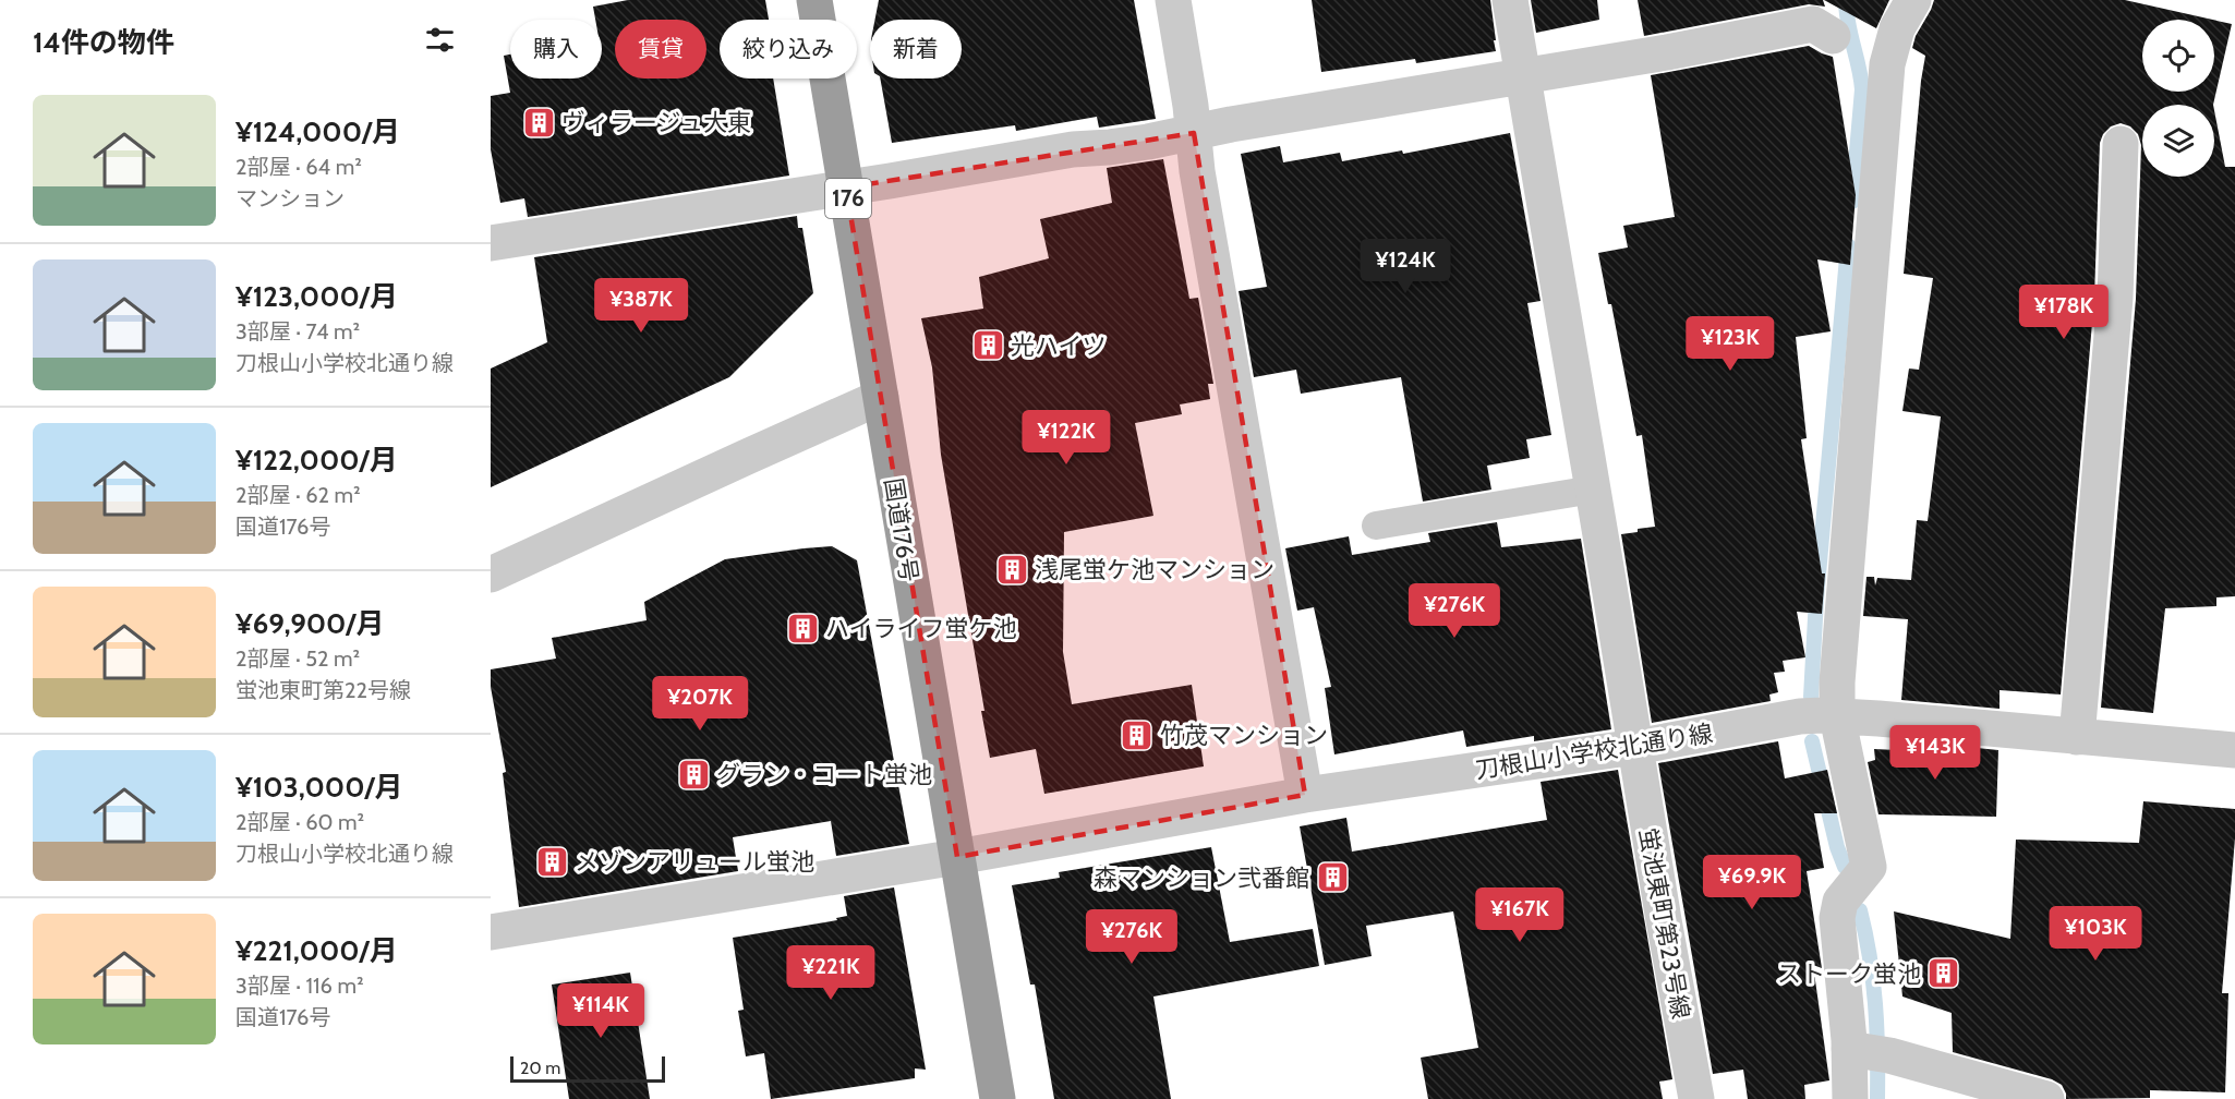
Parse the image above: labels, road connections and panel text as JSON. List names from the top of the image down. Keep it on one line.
{"streets":{"highway":["176","国道176号"],"street":["刀根山小学校北通り線","蛍池東町第23号線"]},"crossings":[["国道176号","刀根山小学校北通り線"],["刀根山小学校北通り線","蛍池東町第23号線"]],"places":{"building":["ヴィラージュ大東","光ハイツ","浅尾蛍ケ池マンション","ハイライフ蛍ケ池","竹茂マンション","グラン・コート蛍池","メゾンアリュール蛍池","森マンション弐番館","ストーク蛍池"]},"scale_bar":"20 m","page":{"heading":"14件の物件","chip":["購入","賃貸","絞り込み","新着"],"list":[{"name":"¥124,000/月","note":"2部屋 · 64 m² · マンション"},{"name":"¥123,000/月","note":"3部屋 · 74 m² · 刀根山小学校北通り線"},{"name":"¥122,000/月","note":"2部屋 · 62 m² · 国道176号"},{"name":"¥69,900/月","note":"2部屋 · 52 m² · 蛍池東町第22号線"},{"name":"¥103,000/月","note":"2部屋 · 60 m² · 刀根山小学校北通り線"},{"name":"¥221,000/月","note":"3部屋 · 116 m² · 国道176号"}],"price":["¥124K","¥387K","¥178K","¥123K","¥122K","¥276K","¥207K","¥143K","¥69.9K","¥167K","¥103K","¥276K","¥221K","¥114K"],"scale":"20 m"}}
